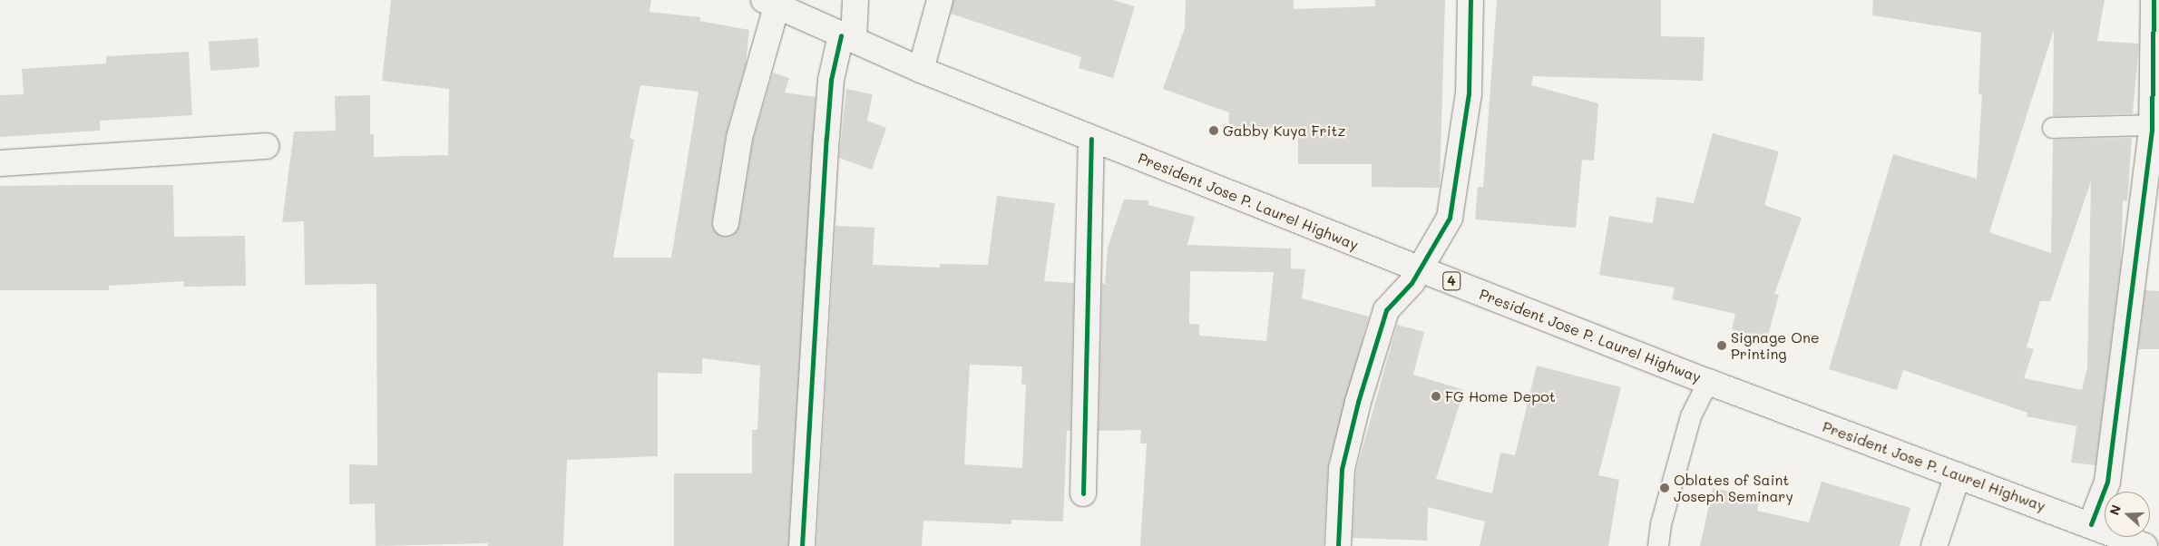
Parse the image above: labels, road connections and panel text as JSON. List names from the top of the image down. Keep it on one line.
{"streets":{"street":["President Jose P. Laurel Highway","4"]},"places":["Gabby Kuya Fritz","Signage One Printing","FG Home Depot","Oblates of Saint Joseph Seminary"],"north":"left"}
